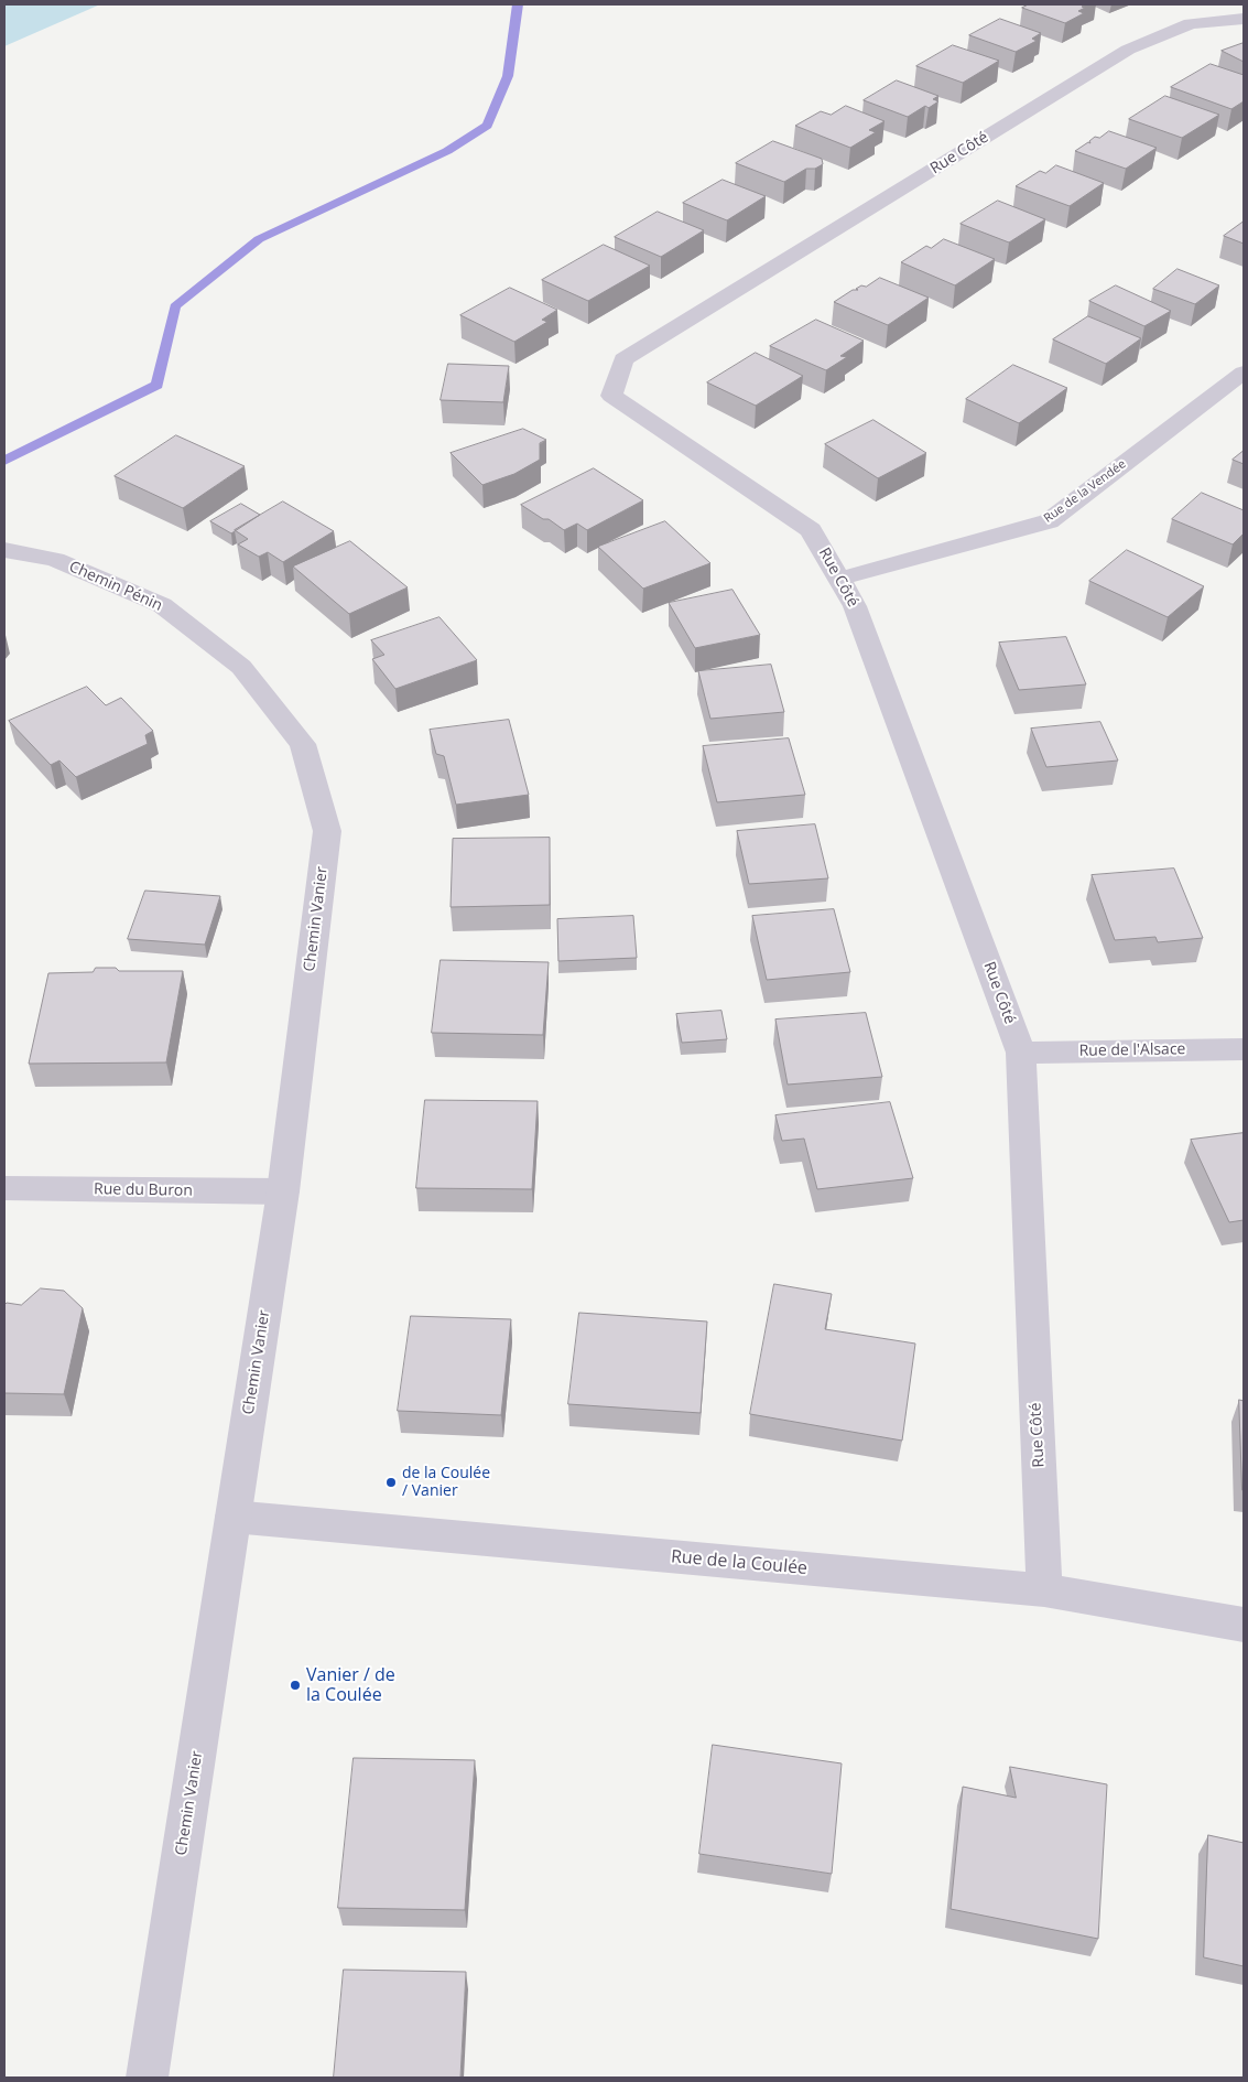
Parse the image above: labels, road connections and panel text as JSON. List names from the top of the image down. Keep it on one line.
{"streets":{"street":["Rue Côté","Rue de la Vendée","Chemin Pénin","Chemin Vanier","Rue de l'Alsace","Rue du Buron","Rue de la Coulée"]},"crossings":[["Rue Côté","Rue de la Vendée"],["Rue Côté","Rue de l'Alsace"],["Rue Côté","Rue de la Coulée"],["Chemin Pénin","Chemin Vanier"],["Chemin Vanier","Rue du Buron"],["Chemin Vanier","Rue de la Coulée"]],"places":["de la Coulée / Vanier","Vanier / de la Coulée"]}
